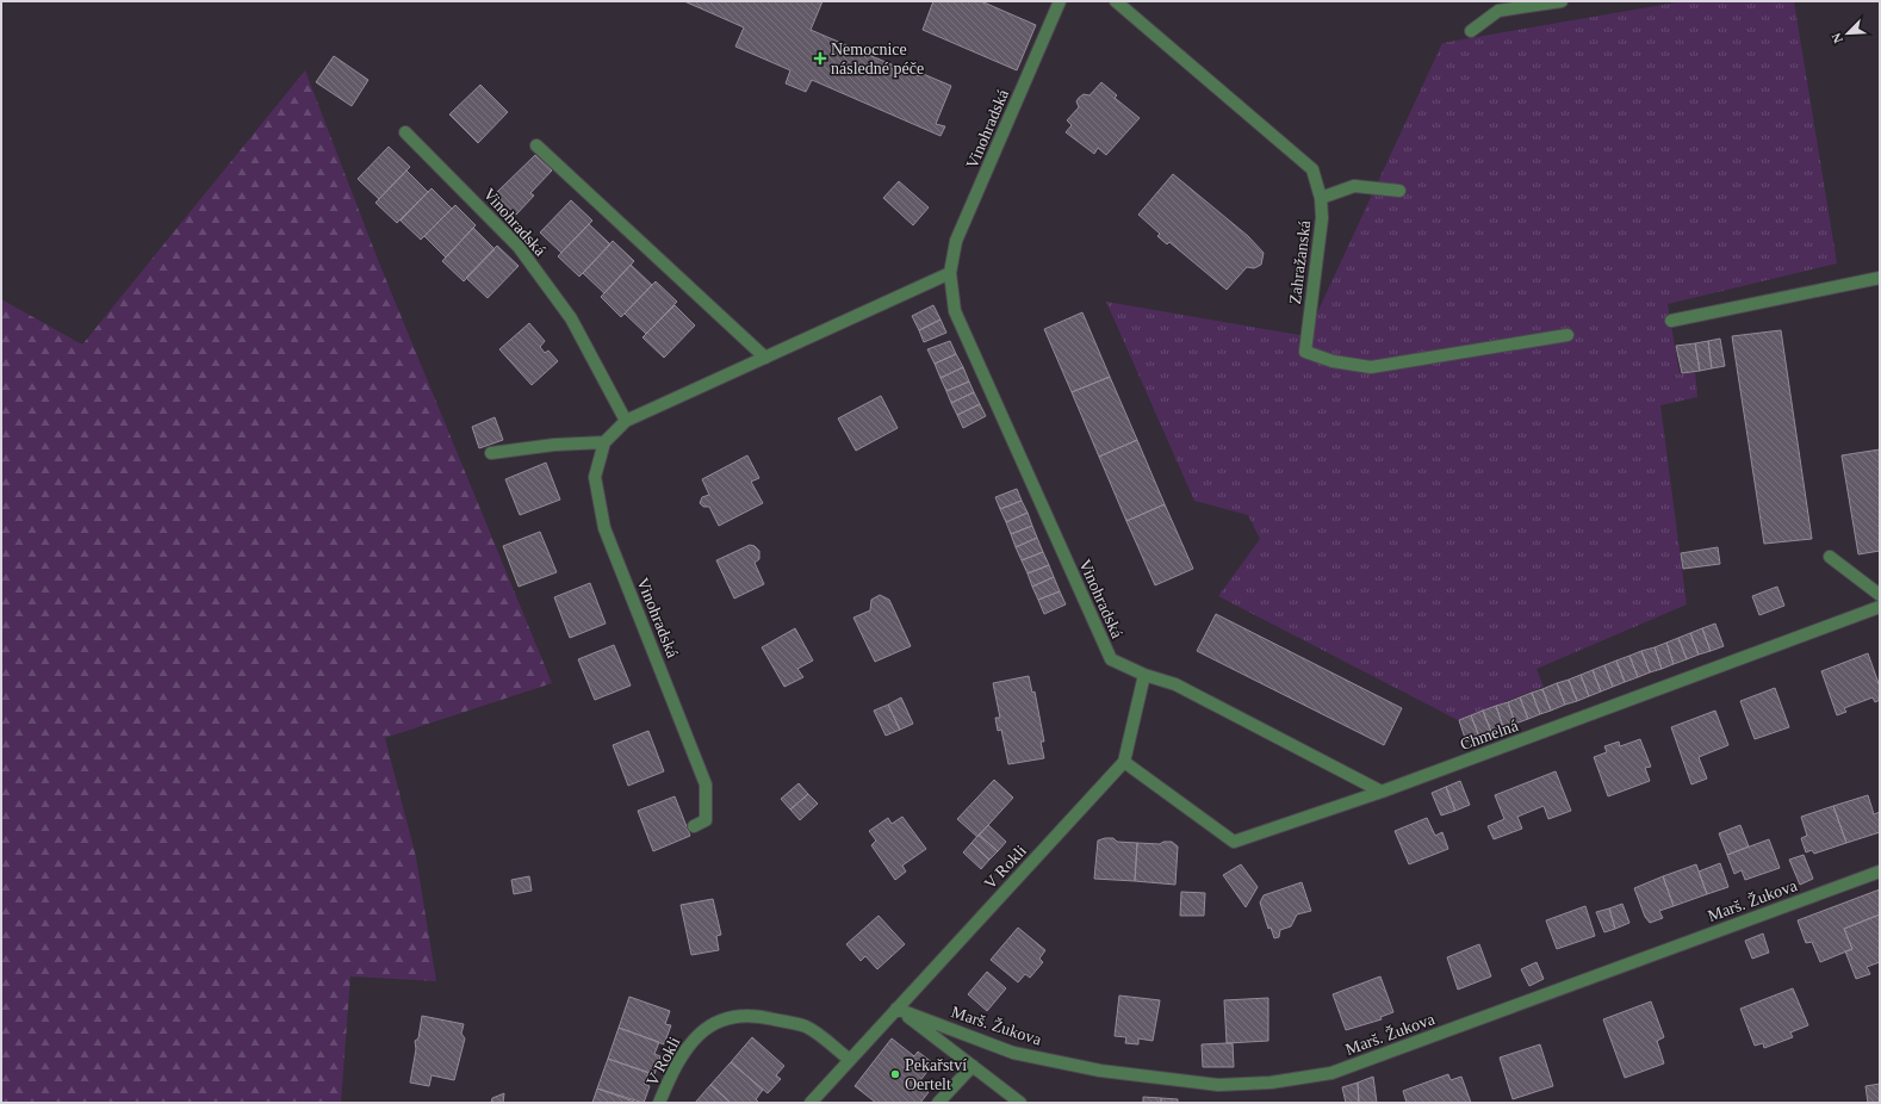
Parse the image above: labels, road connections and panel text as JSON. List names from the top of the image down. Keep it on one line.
{"streets":{"street":["Vinohradská","Zahražanská","Chmelná","V Rokli","Marš. Žukova"]},"crossings":[["Vinohradská","Chmelná"],["Vinohradská","V Rokli"],["Chmelná","V Rokli"],["V Rokli","Marš. Žukova"]],"places":{"health":["Nemocnice následné péče"],"other":["Pekařství Oertelt"]},"north":"bottom left"}
